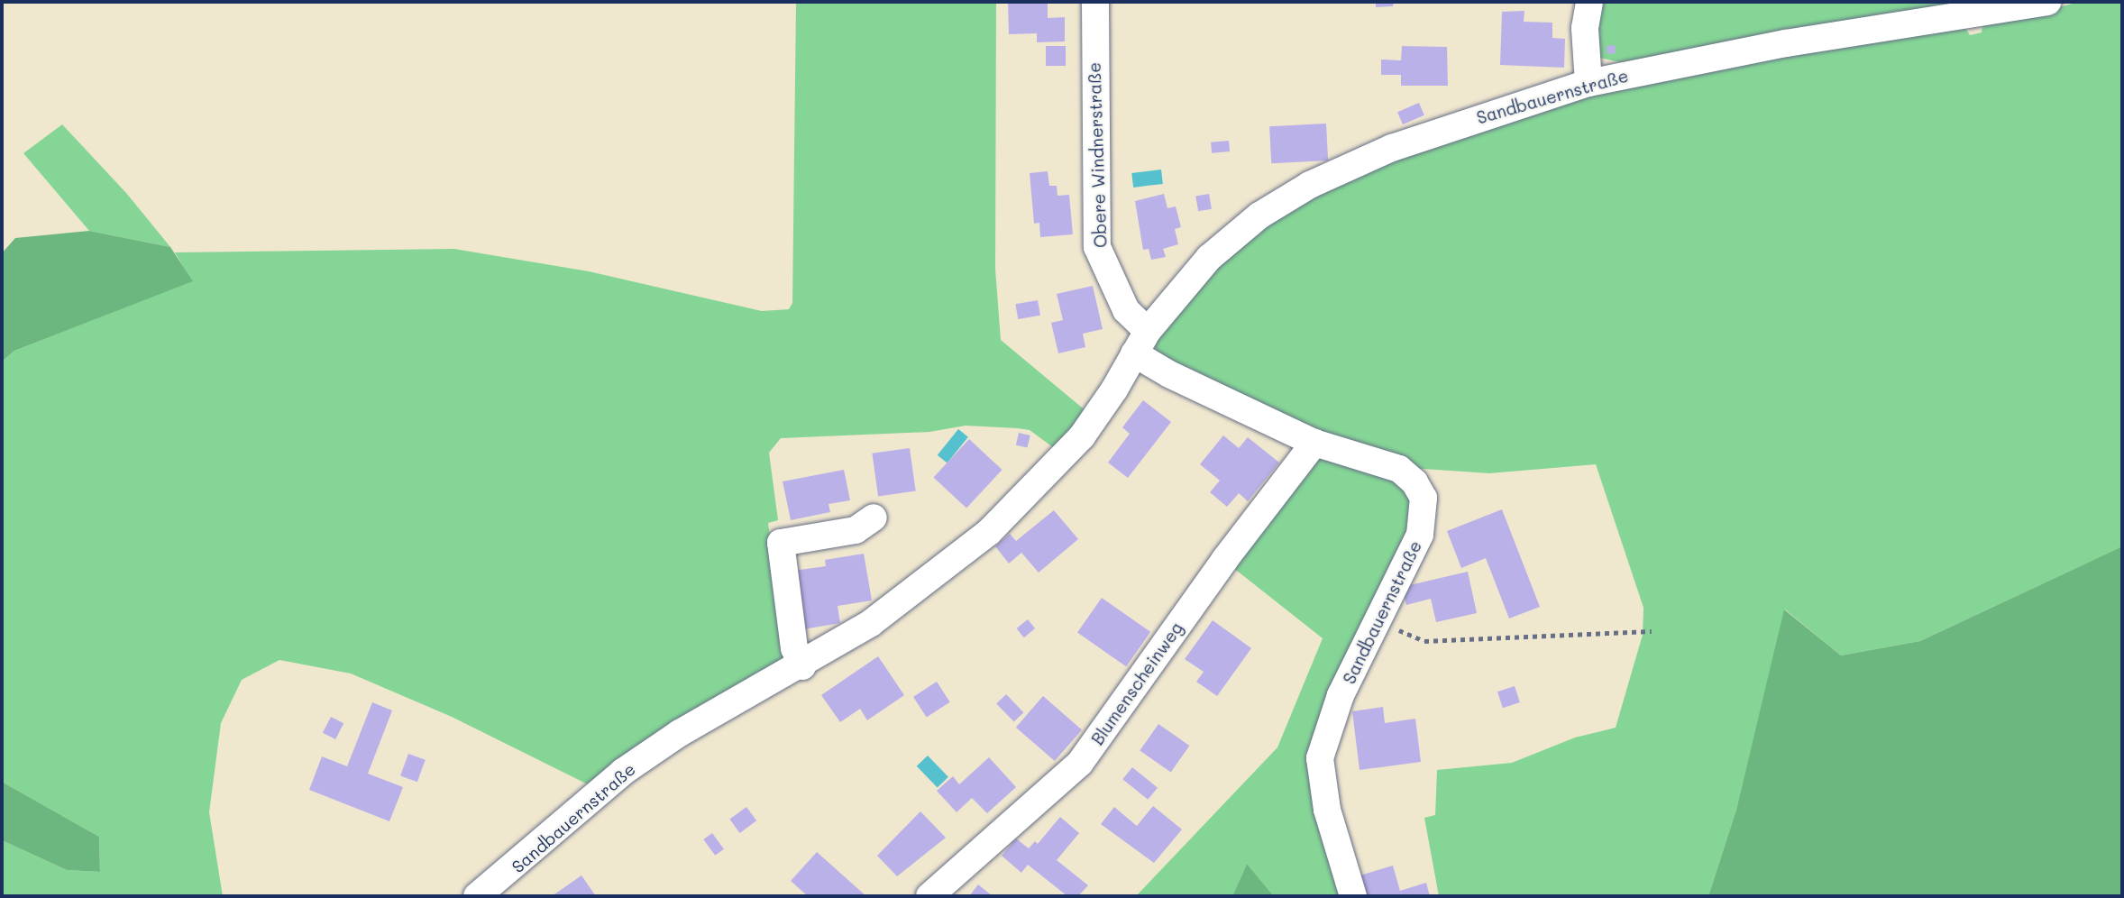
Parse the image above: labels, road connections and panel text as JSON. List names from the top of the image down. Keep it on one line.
{"streets":{"street":["Sandbauernstraße","Obere Windnerstraße","Blumenscheinweg"]},"crossings":[["Sandbauernstraße","Obere Windnerstraße"],["Sandbauernstraße","Blumenscheinweg"]]}
